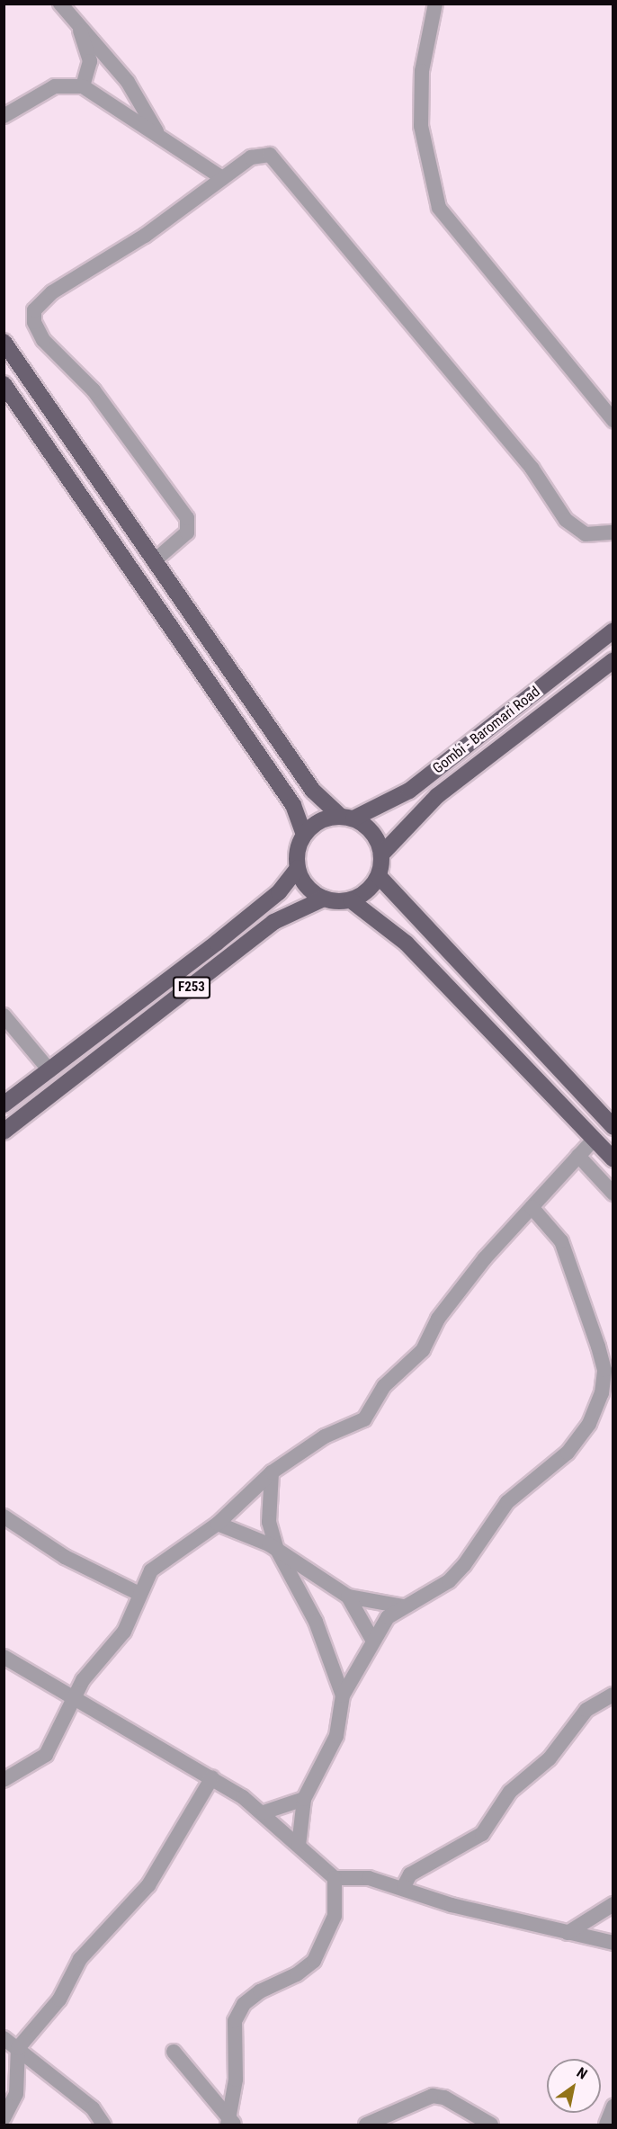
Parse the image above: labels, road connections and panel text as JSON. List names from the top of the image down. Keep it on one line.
{"streets":{"main road":["Gombi - Baromari Road","F253"]},"crossings":[["Gombi - Baromari Road","F253"]],"north":"top right"}
